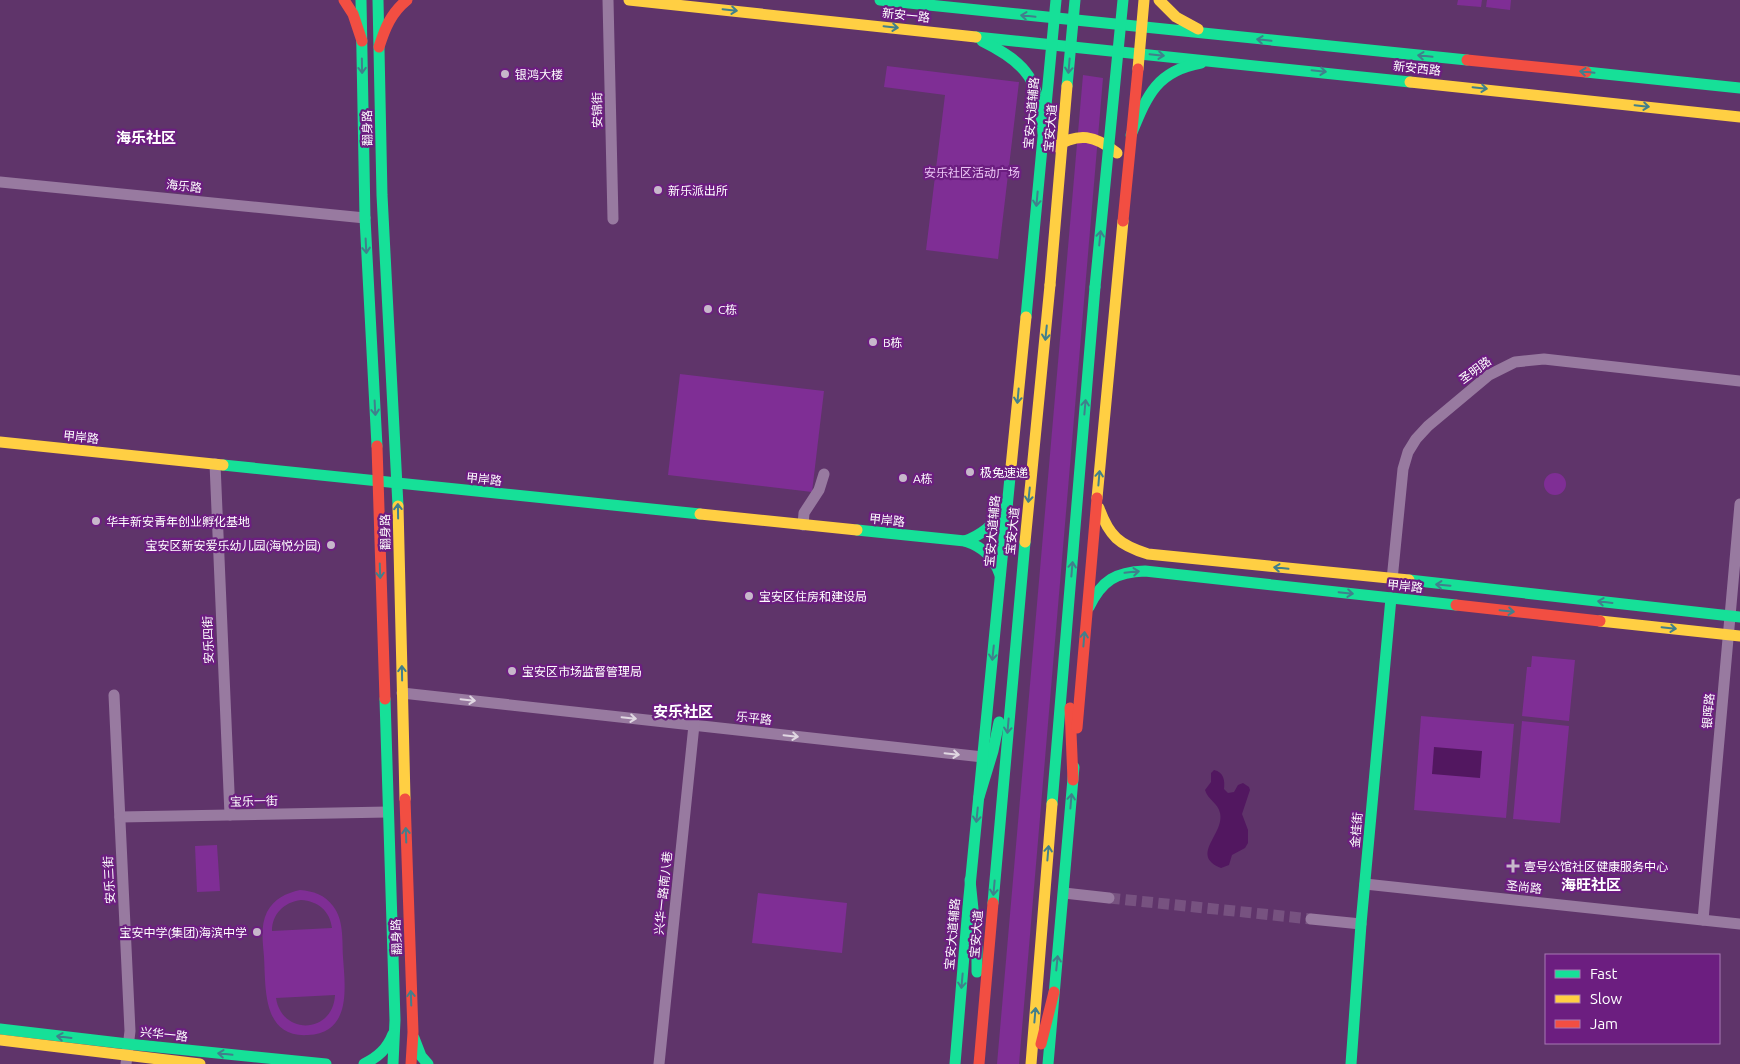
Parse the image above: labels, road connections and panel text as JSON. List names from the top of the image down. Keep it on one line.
{"streets":{"main road":["新安一路","新安西路","宝安大道辅路","翻身路","宝安大道","甲岸路","金桂街","兴华一路"],"street":["安锦街","海乐路","圣明路","安乐四街","银晖路","乐平路","宝乐一街","安乐三街","圣尚路","兴华一路南八巷"]},"crossings":[["新安一路","新安西路"],["新安一路","宝安大道辅路"],["宝安大道辅路","乐平路"],["翻身路","海乐路"],["翻身路","甲岸路"],["翻身路","乐平路"],["翻身路","宝乐一街"],["圣明路","甲岸路"],["甲岸路","安乐四街"],["甲岸路","银晖路"],["甲岸路","金桂街"],["安乐四街","宝乐一街"],["银晖路","圣尚路"],["乐平路","兴华一路南八巷"],["宝乐一街","安乐三街"],["金桂街","圣尚路"],["安乐三街","兴华一路"]],"one_way":["乐平路"],"districts":["海乐社区","安乐社区","海旺社区"],"parks":["安乐社区活动广场"],"places":{"other":["银鸿大楼","新乐派出所","C栋","B栋","极兔速递","A栋","华丰新安青年创业孵化基地","宝安区新安爱乐幼儿园(海悦分园)","宝安区住房和建设局","宝安区市场监督管理局","宝安中学(集团)海滨中学"],"health":["壹号公馆社区健康服务中心"]},"legend":["Fast","Slow","Jam"]}
